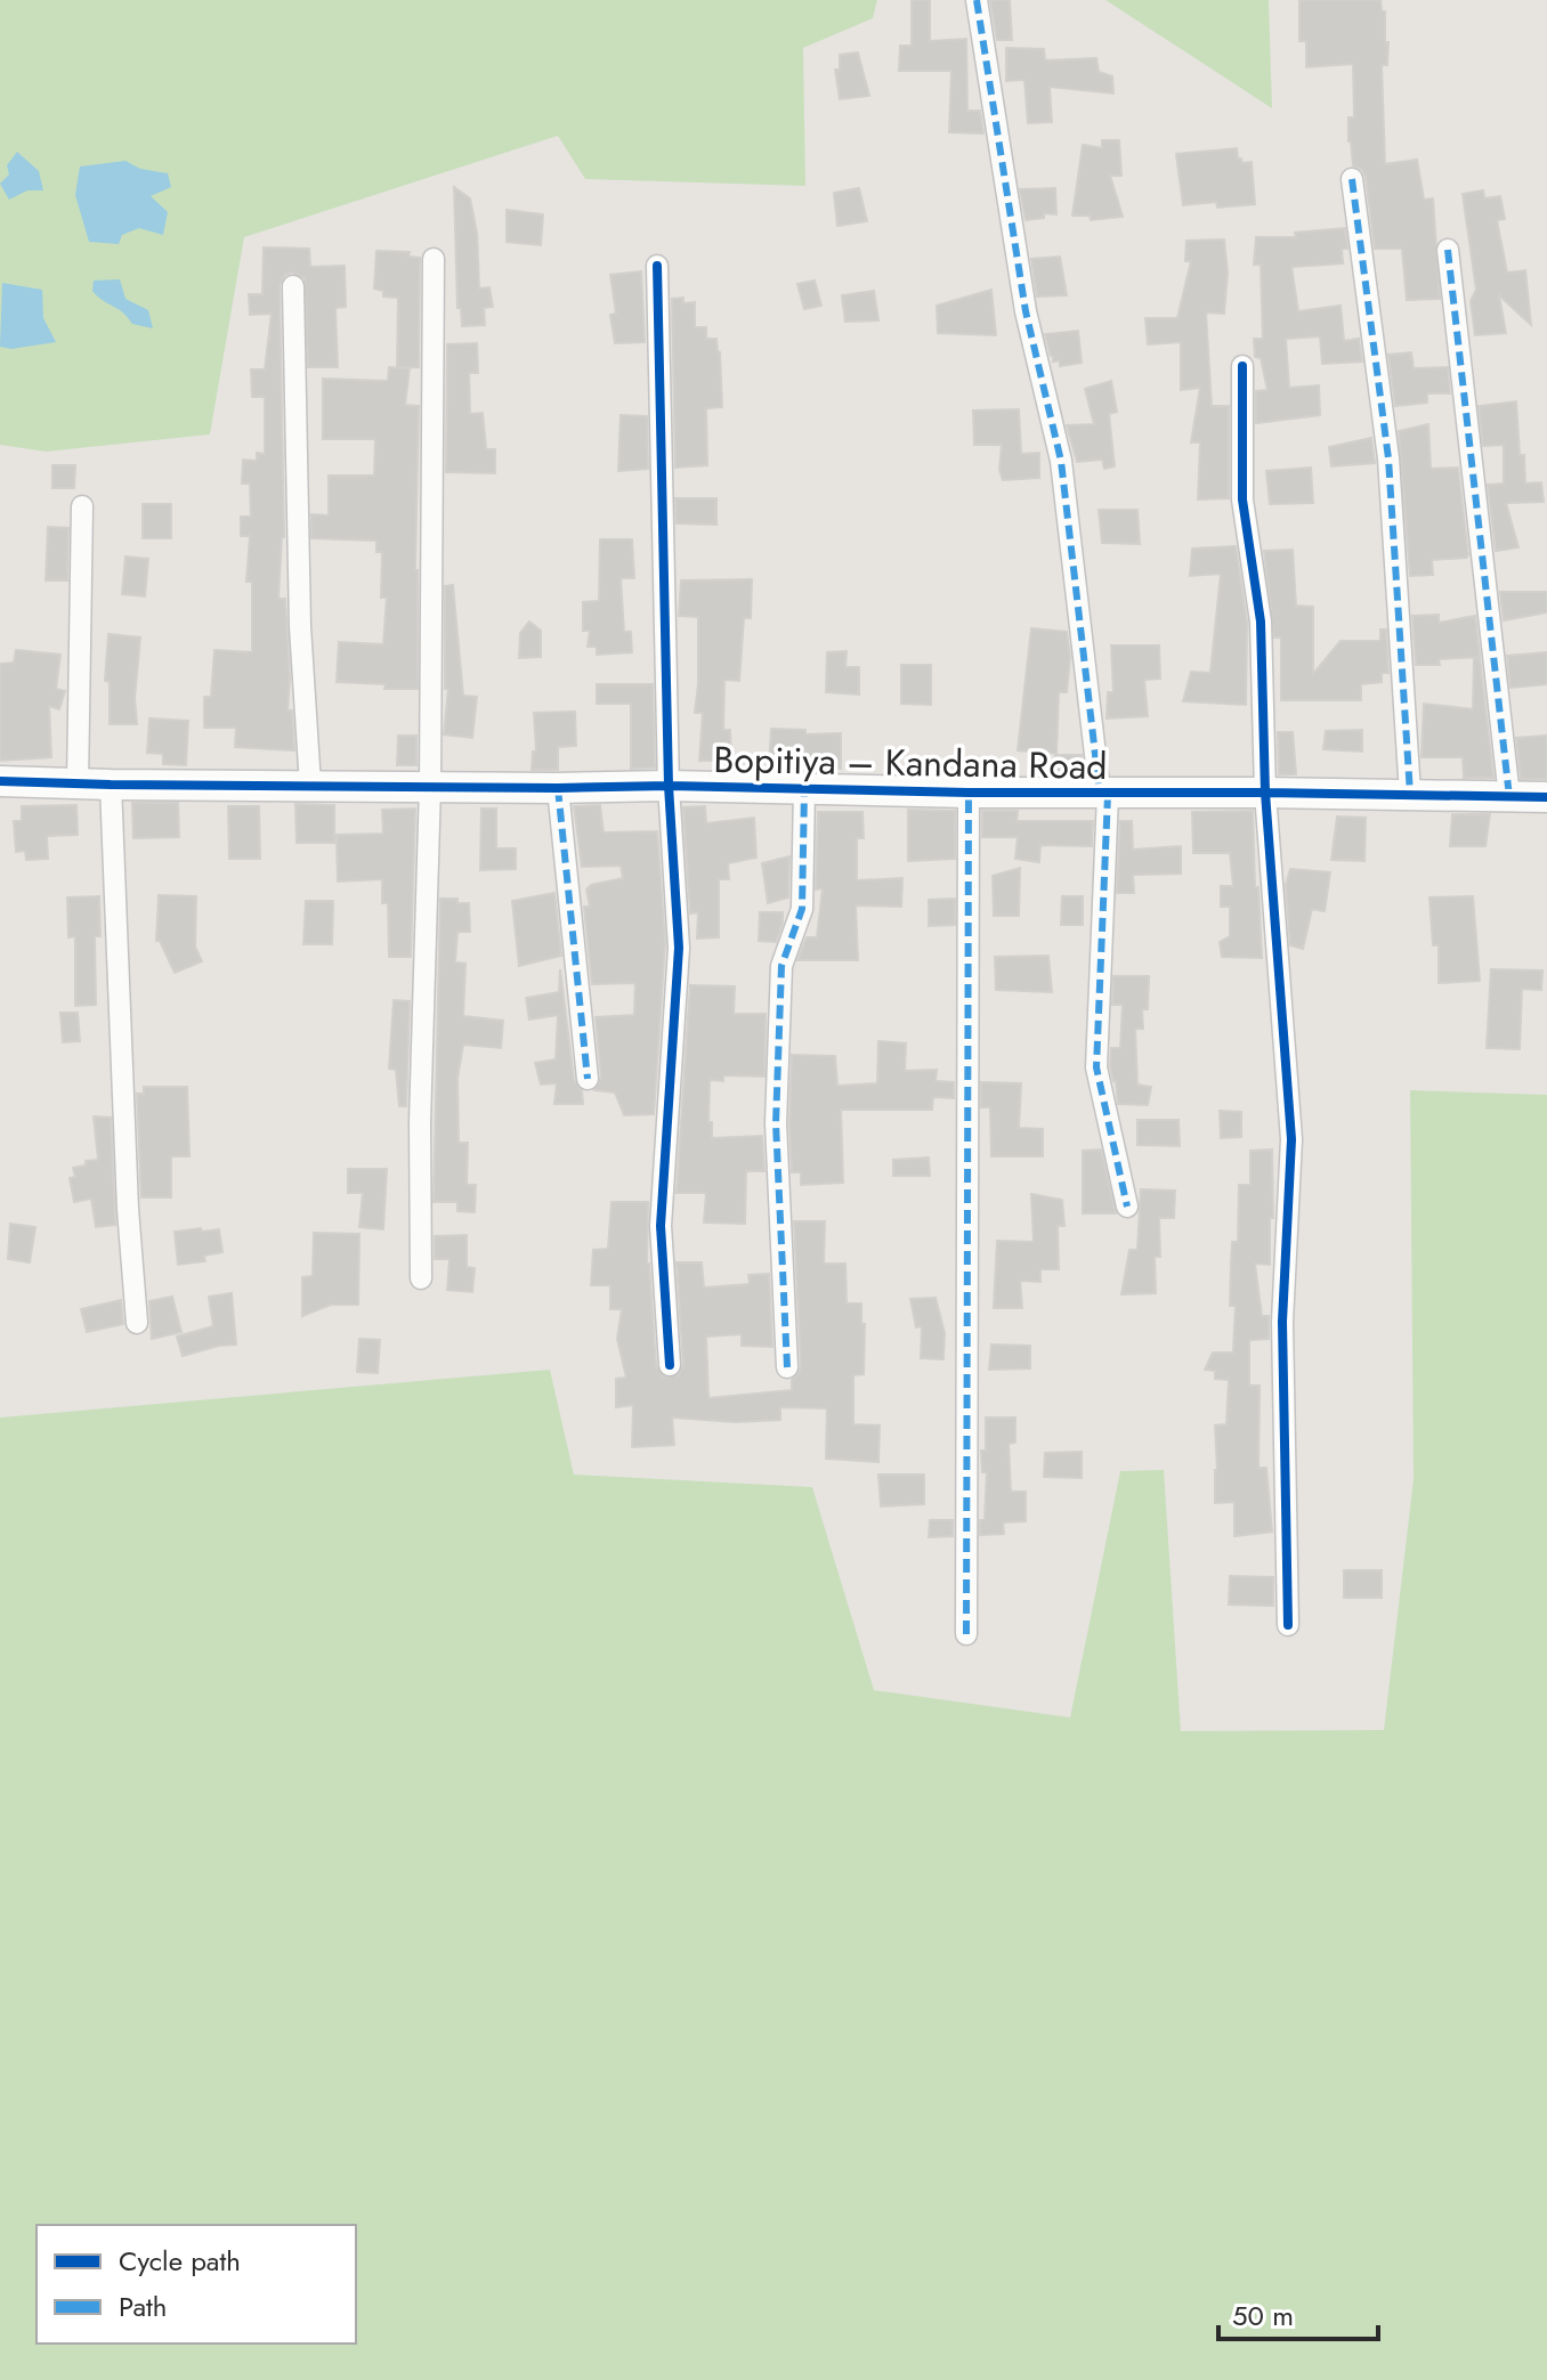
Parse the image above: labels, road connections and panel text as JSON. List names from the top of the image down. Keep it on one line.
{"streets":{"street":["Bopitiya – Kandana Road"]},"legend":["Cycle path","Path"],"scale_bar":"50 m"}
